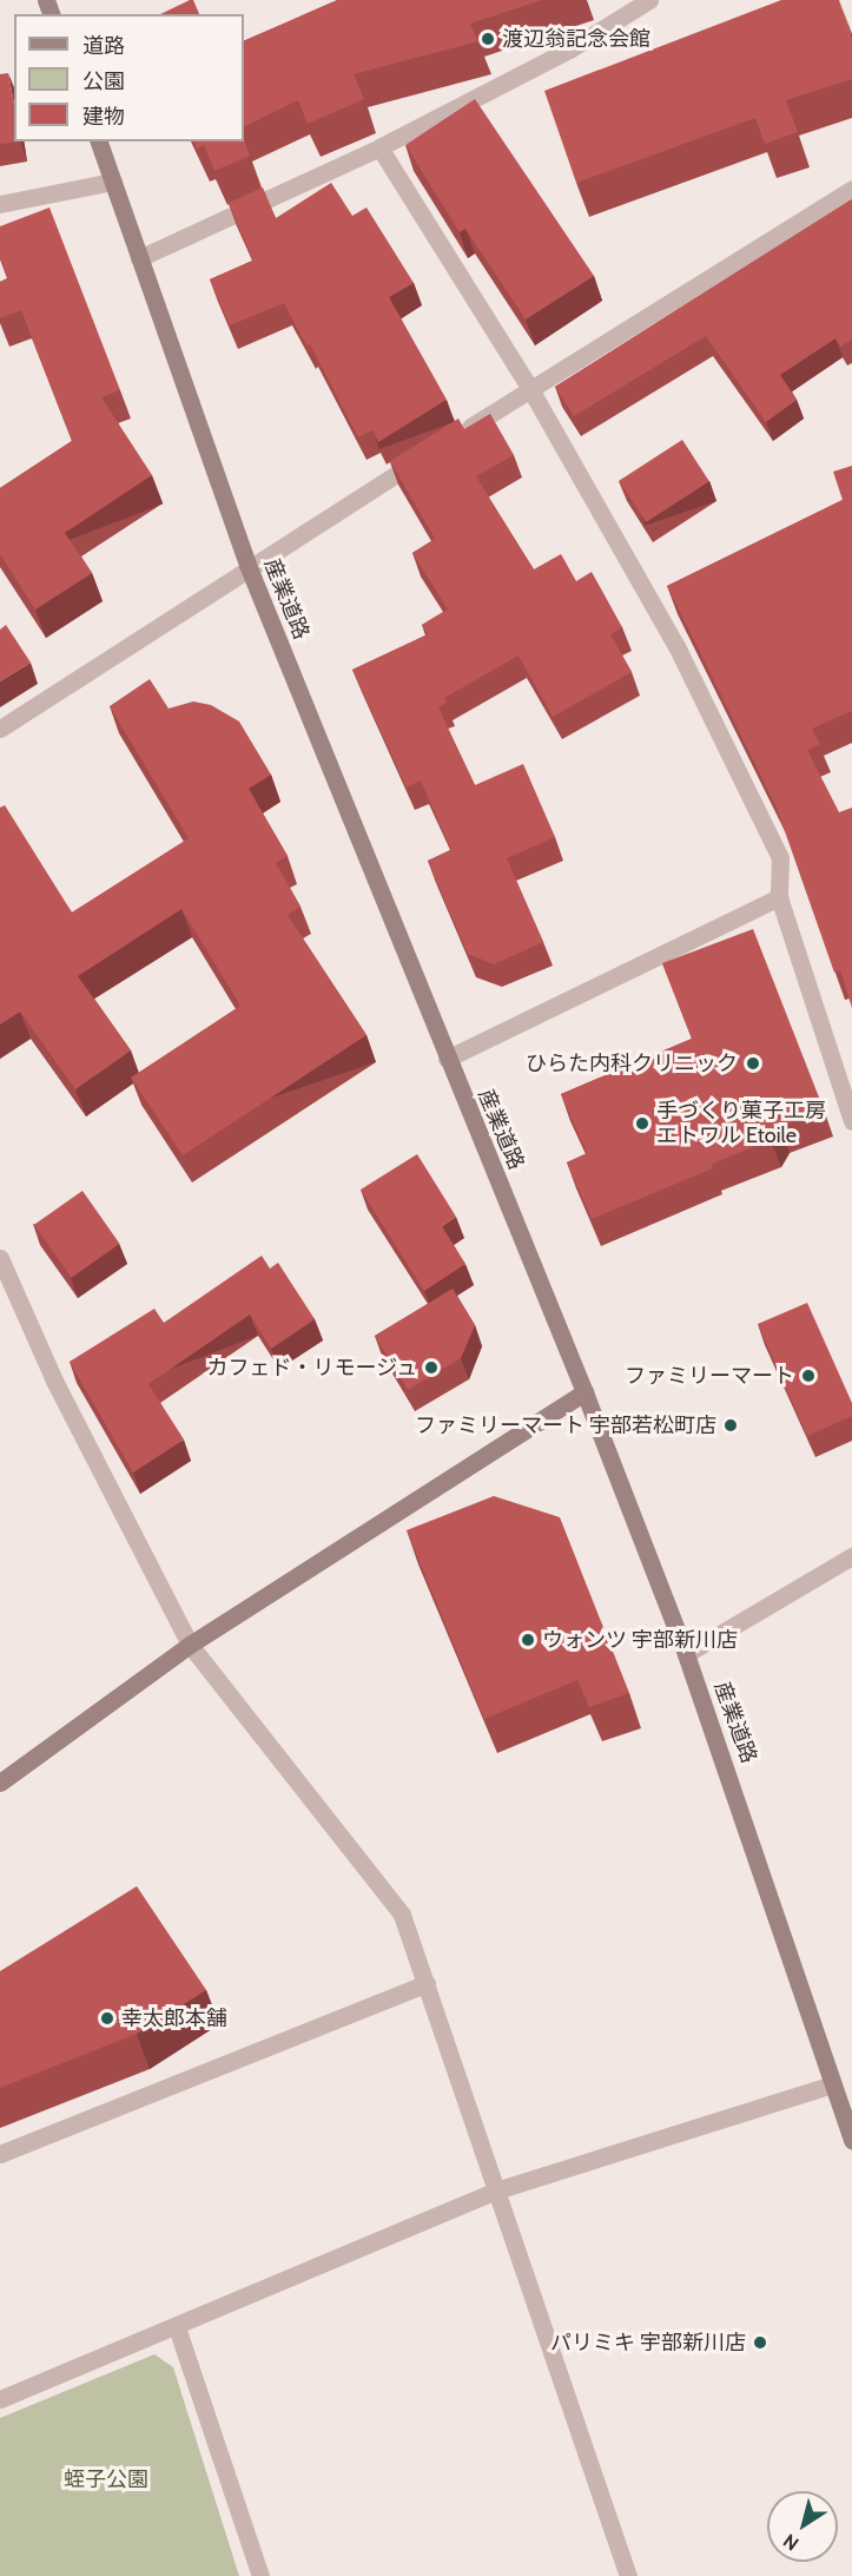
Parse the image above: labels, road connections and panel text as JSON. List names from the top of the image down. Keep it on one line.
{"streets":{"street":["産業道路"]},"parks":["蛭子公園"],"places":["渡辺翁記念会館","ひらた内科クリニック","手づくり菓子工房 エトワル Etoile","カフェド・リモージュ","ファミリーマート","ファミリーマート 宇部若松町店","ウォンツ 宇部新川店","幸太郎本舗","パリミキ 宇部新川店"],"legend":["道路","公園","建物"],"north":"bottom left"}
